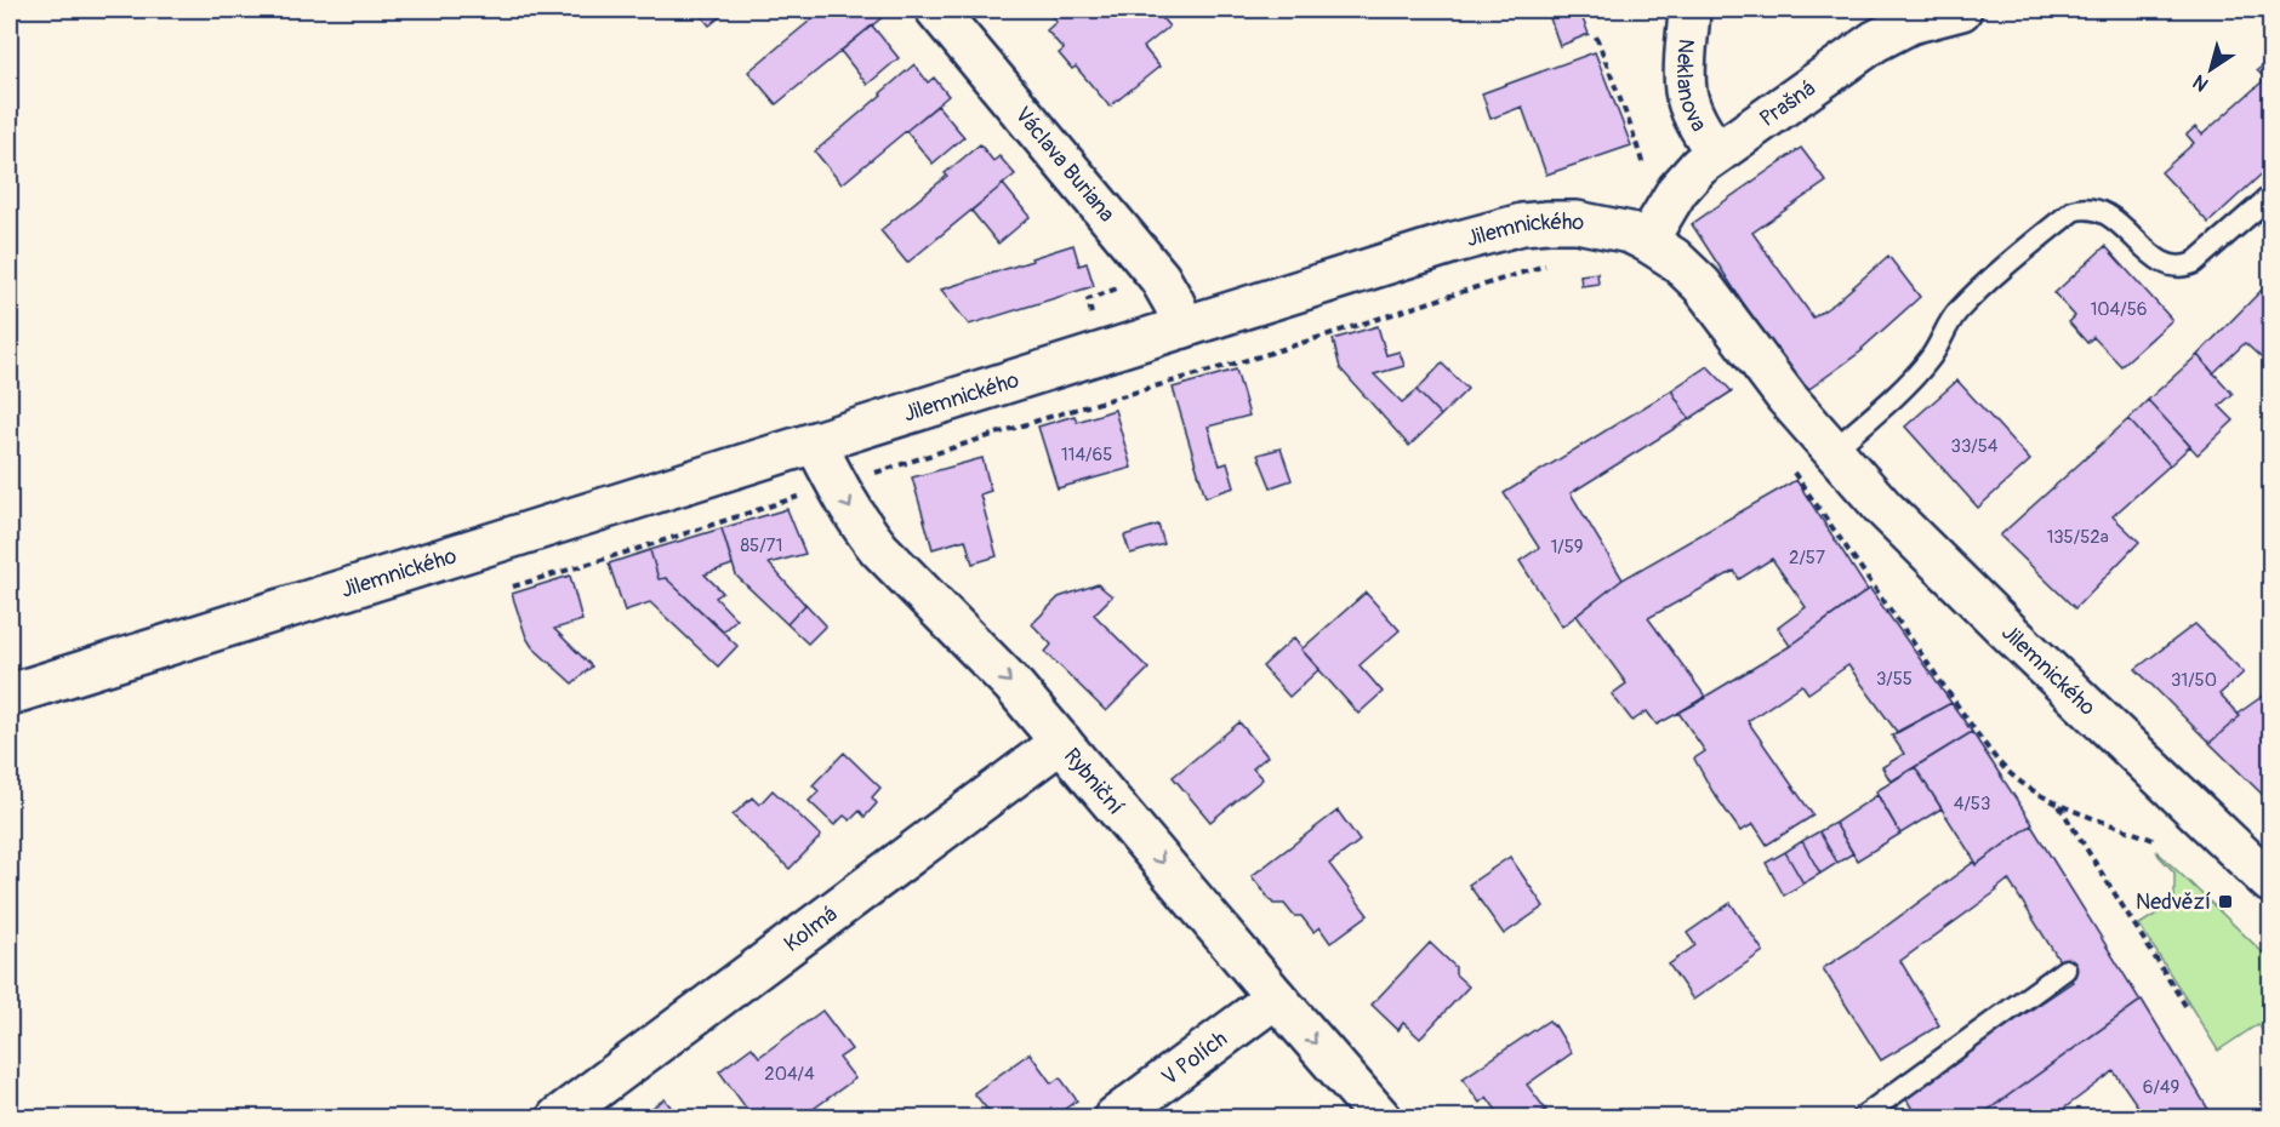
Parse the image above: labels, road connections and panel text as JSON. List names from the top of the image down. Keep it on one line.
{"streets":{"street":["Neklanova","Prašná","Václava Buriana","Jilemnického","Rybniční","Kolmá","V Polích"]},"crossings":[["Neklanova","Prašná"],["Prašná","Jilemnického"],["Václava Buriana","Jilemnického"],["Jilemnického","Rybniční"],["Rybniční","Kolmá"],["Rybniční","V Polích"]],"one_way":["Rybniční"],"places":{"transit":["Nedvězí"]},"house_numbers":["104/56","33/54","114/65","135/52a","85/71","1/59","2/57","3/55","31/50","4/53","204/4","6/49"],"north":"bottom left"}
